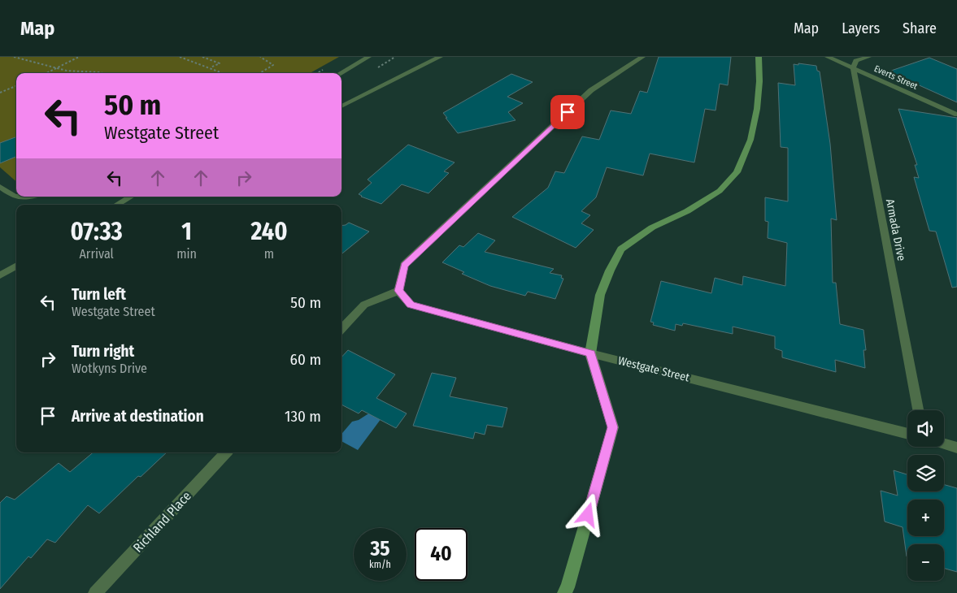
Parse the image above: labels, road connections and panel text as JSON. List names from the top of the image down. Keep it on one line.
{"streets":{"street":["Everts Street","Armada Drive","Westgate Street","Richland Place"]},"crossings":[["Everts Street","Armada Drive"]],"page":{"header":"Map","nav":["Map","Layers","Share"],"turn":["50 m","Westgate Street"],"eta":["07:33","Arrival","1","min","240","m"],"list":[{"name":"Turn left","note":"Westgate Street","value":"50 m"},{"name":"Turn right","note":"Wotkyns Drive","value":"60 m"},{"name":"Arrive at destination","value":"130 m"}],"map_buttons":["+","−"],"speed":"35 km/h","limit":"40"}}
